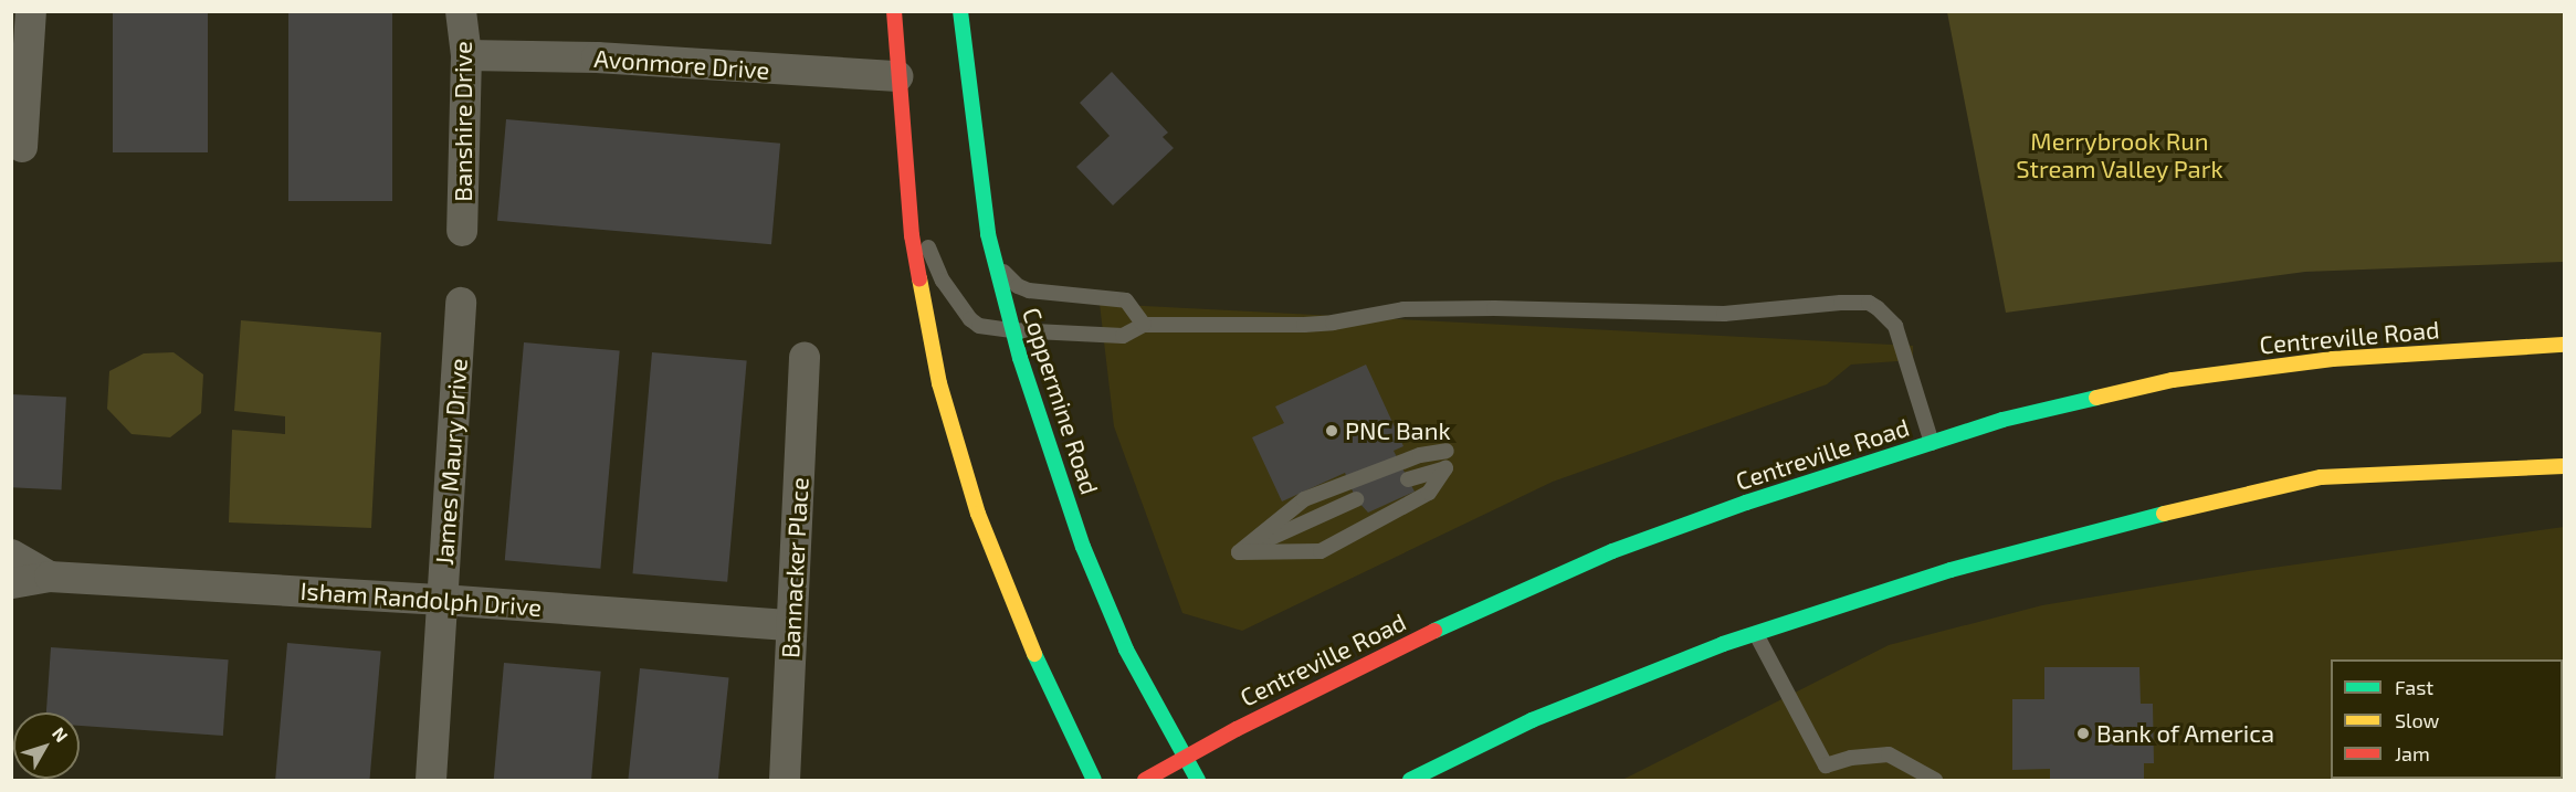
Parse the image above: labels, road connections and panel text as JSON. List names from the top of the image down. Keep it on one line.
{"streets":{"main road":["Centreville Road","Coppermine Road"],"street":["Avonmore Drive","Banshire Drive","James Maury Drive","Bannacker Place","Isham Randolph Drive"]},"crossings":[["Avonmore Drive","Banshire Drive"],["Centreville Road","Coppermine Road"],["James Maury Drive","Isham Randolph Drive"],["Bannacker Place","Isham Randolph Drive"]],"parks":["Merrybrook Run Stream Valley Park"],"places":["PNC Bank","Bank of America"],"legend":["Fast","Slow","Jam"],"north":"top right"}
